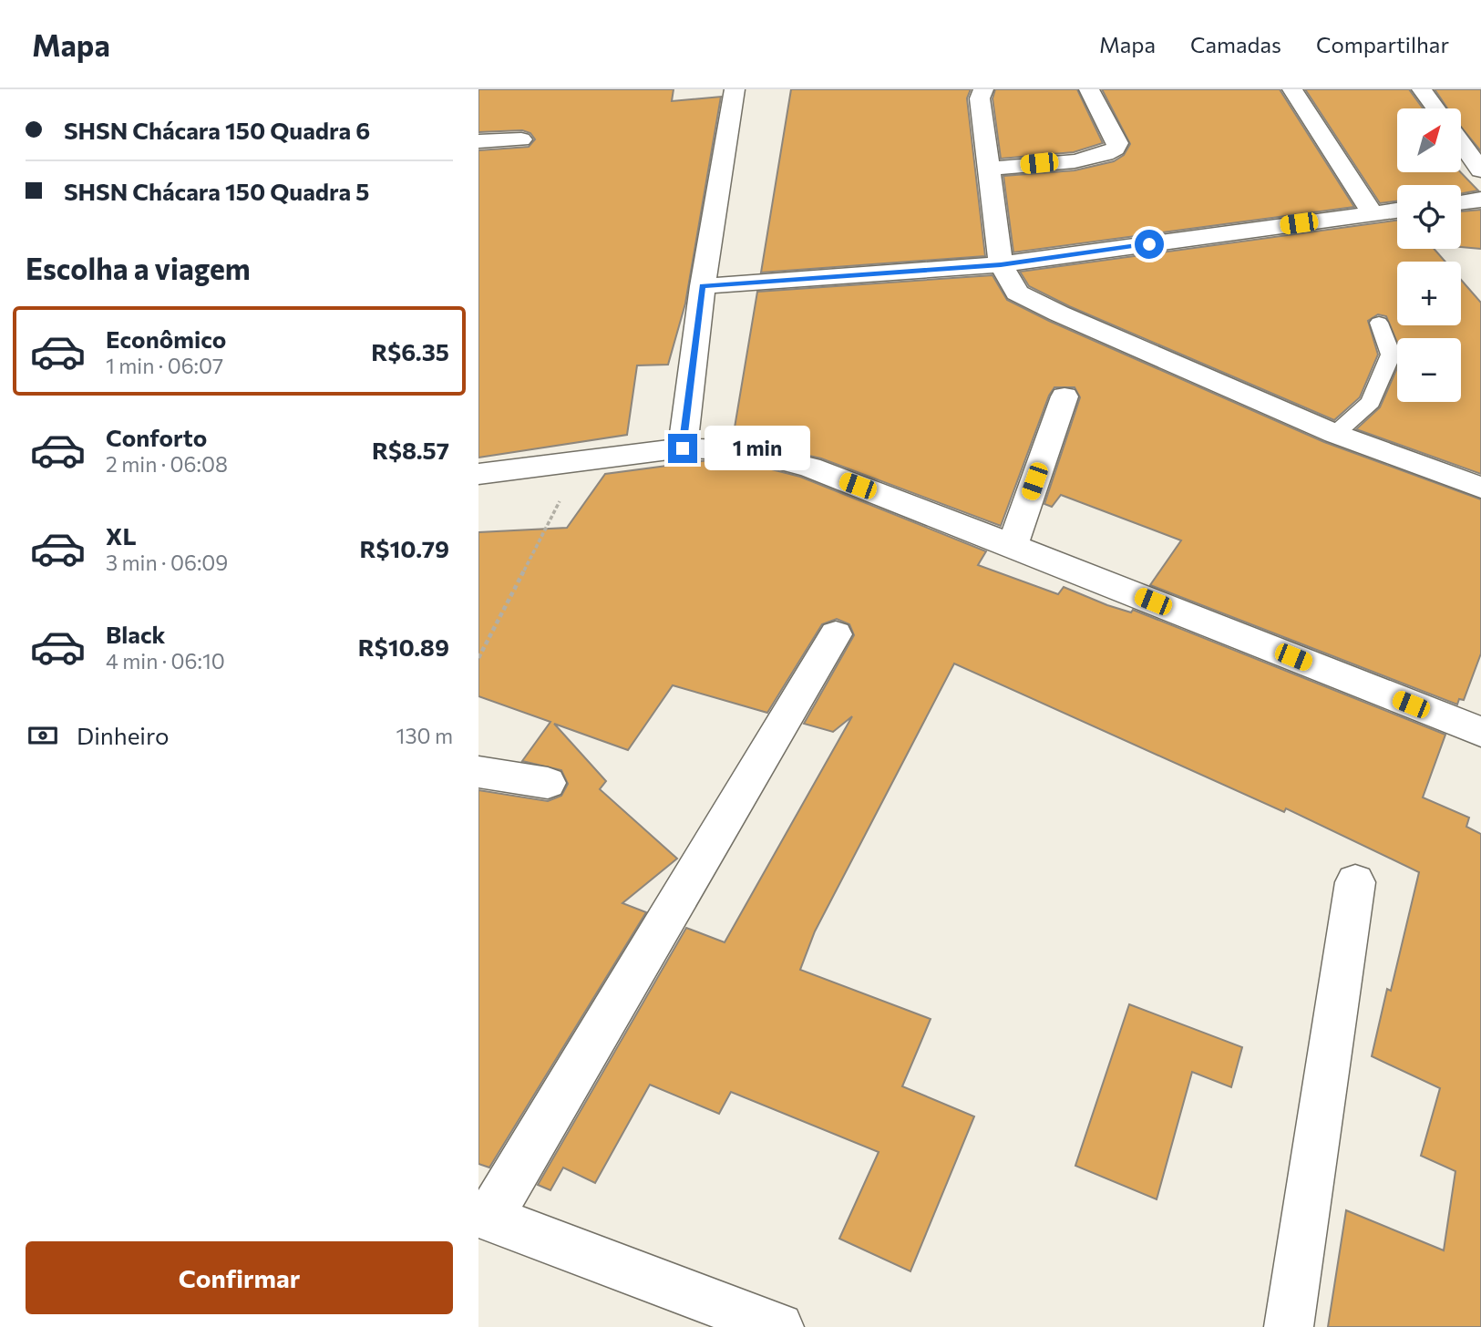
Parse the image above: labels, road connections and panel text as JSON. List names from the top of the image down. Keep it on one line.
{"north":"top right","page":{"header":"Mapa","nav":["Mapa","Camadas","Compartilhar"],"banner":["SHSN Chácara 150 Quadra 6","SHSN Chácara 150 Quadra 5"],"map_buttons":["+","−"],"heading":"Escolha a viagem","list":[{"name":"Econômico","note":"1 min · 06:07","value":"R$6.35"},{"name":"Conforto","note":"2 min · 06:08","value":"R$8.57"},{"name":"XL","note":"3 min · 06:09","value":"R$10.79"},{"name":"Black","note":"4 min · 06:10","value":"R$10.89"}],"bubble":"1 min","pay":["Dinheiro","130 m"],"buttons":"Confirmar"}}
